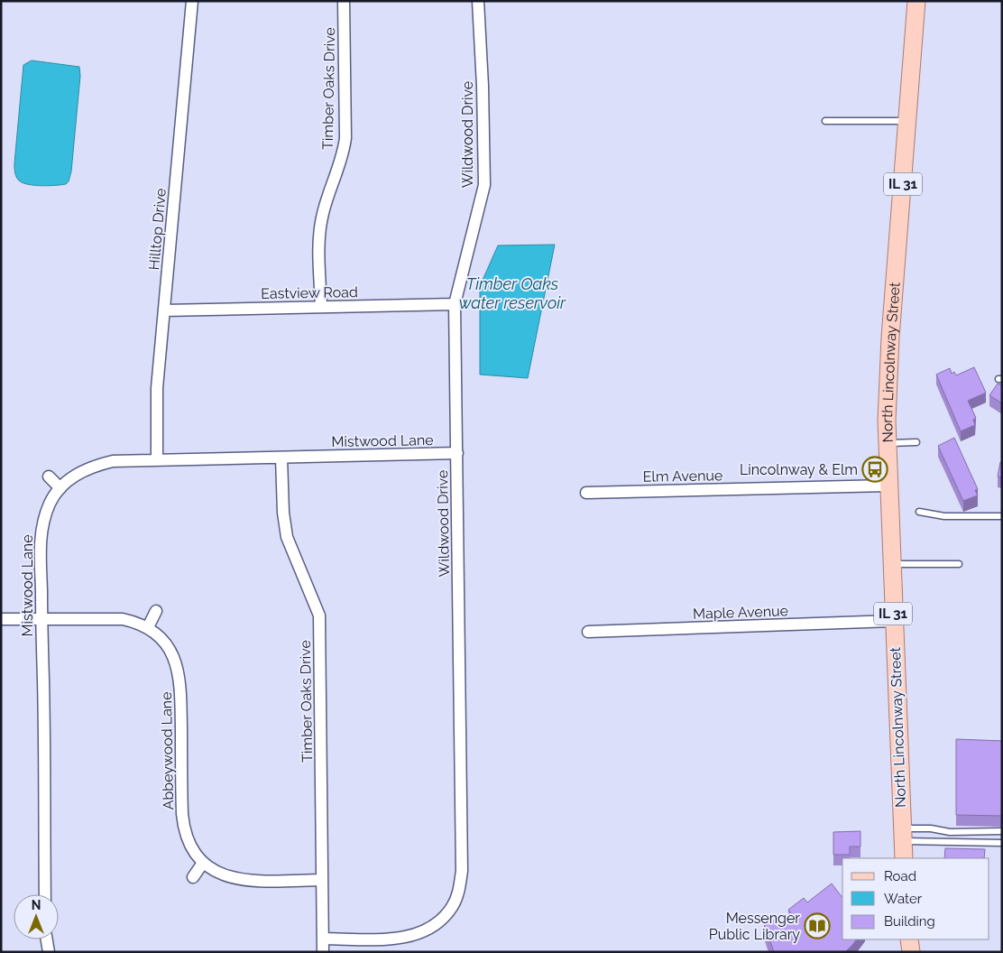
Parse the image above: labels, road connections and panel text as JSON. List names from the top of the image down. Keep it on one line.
{"streets":{"main road":["IL 31","North Lincolnway Street"],"street":["Timber Oaks Drive","Wildwood Drive","Hilltop Drive","Eastview Road","Mistwood Lane","Elm Avenue","Maple Avenue","Abbeywood Lane"]},"crossings":[["Timber Oaks Drive","Wildwood Drive"],["Timber Oaks Drive","Eastview Road"],["Timber Oaks Drive","Mistwood Lane"],["Timber Oaks Drive","Abbeywood Lane"],["Wildwood Drive","Eastview Road"],["Wildwood Drive","Mistwood Lane"],["Hilltop Drive","Eastview Road"],["Hilltop Drive","Mistwood Lane"],["North Lincolnway Street","Elm Avenue"],["North Lincolnway Street","Maple Avenue"],["Mistwood Lane","Abbeywood Lane"]],"water":["Timber Oaks water reservoir"],"places":{"bus stop":["Lincolnway & Elm"],"library":["Messenger Public Library"]},"legend":["Road","Water","Building"],"north":"top"}
